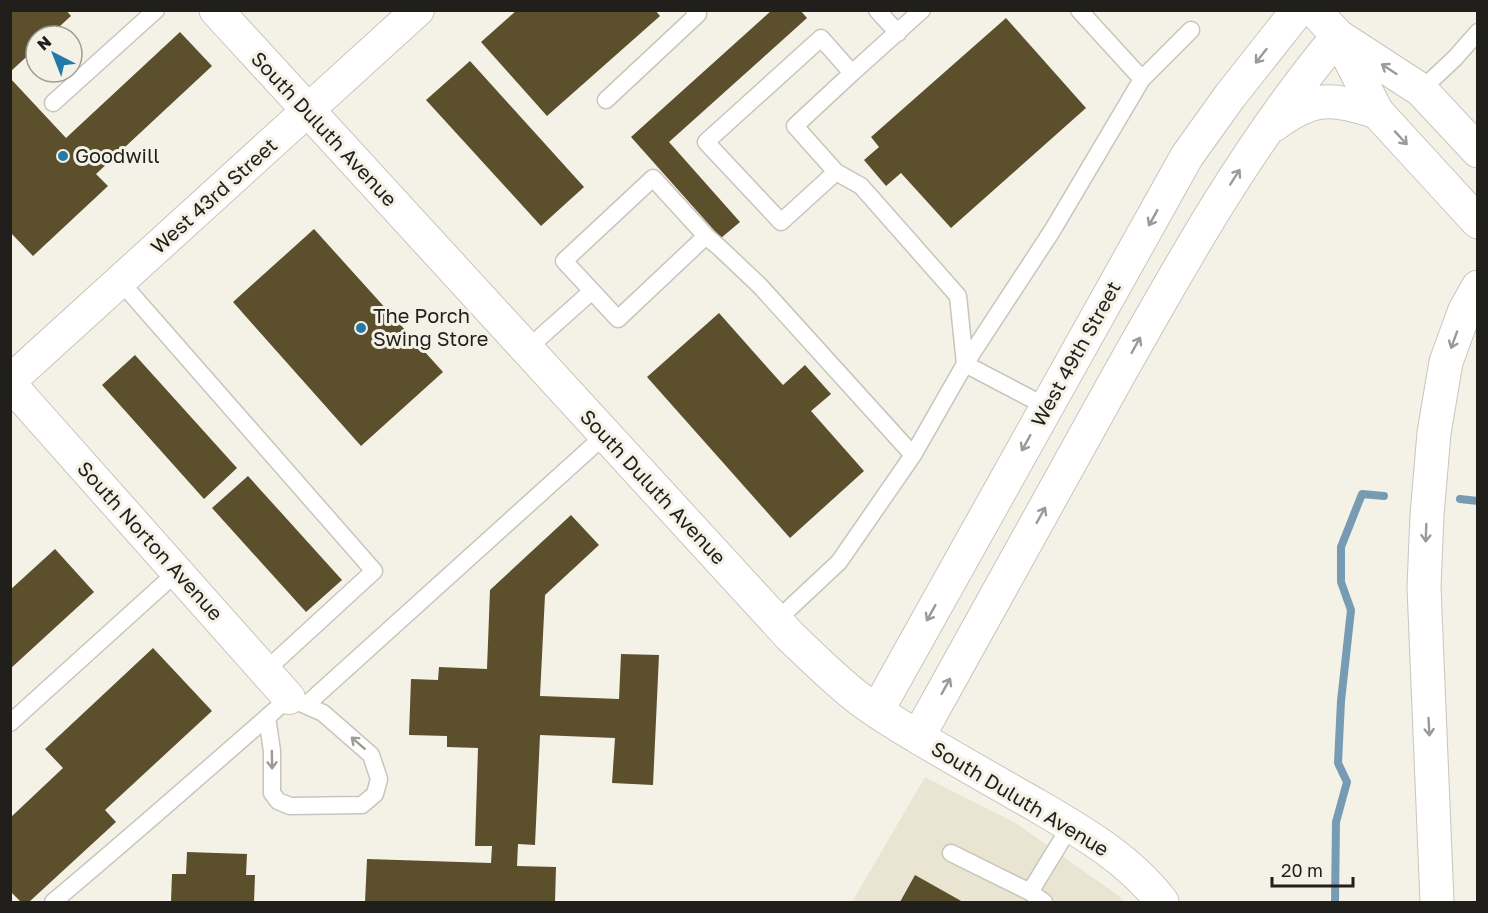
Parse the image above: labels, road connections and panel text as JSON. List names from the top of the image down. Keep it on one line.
{"streets":{"main road":["South Duluth Avenue","West 49th Street"],"street":["West 43rd Street","South Norton Avenue"]},"crossings":[["South Duluth Avenue","West 43rd Street"],["South Duluth Avenue","West 49th Street"],["West 43rd Street","South Norton Avenue"]],"places":["Goodwill","The Porch Swing Store"],"scale_bar":"20 m","north":"top left"}
